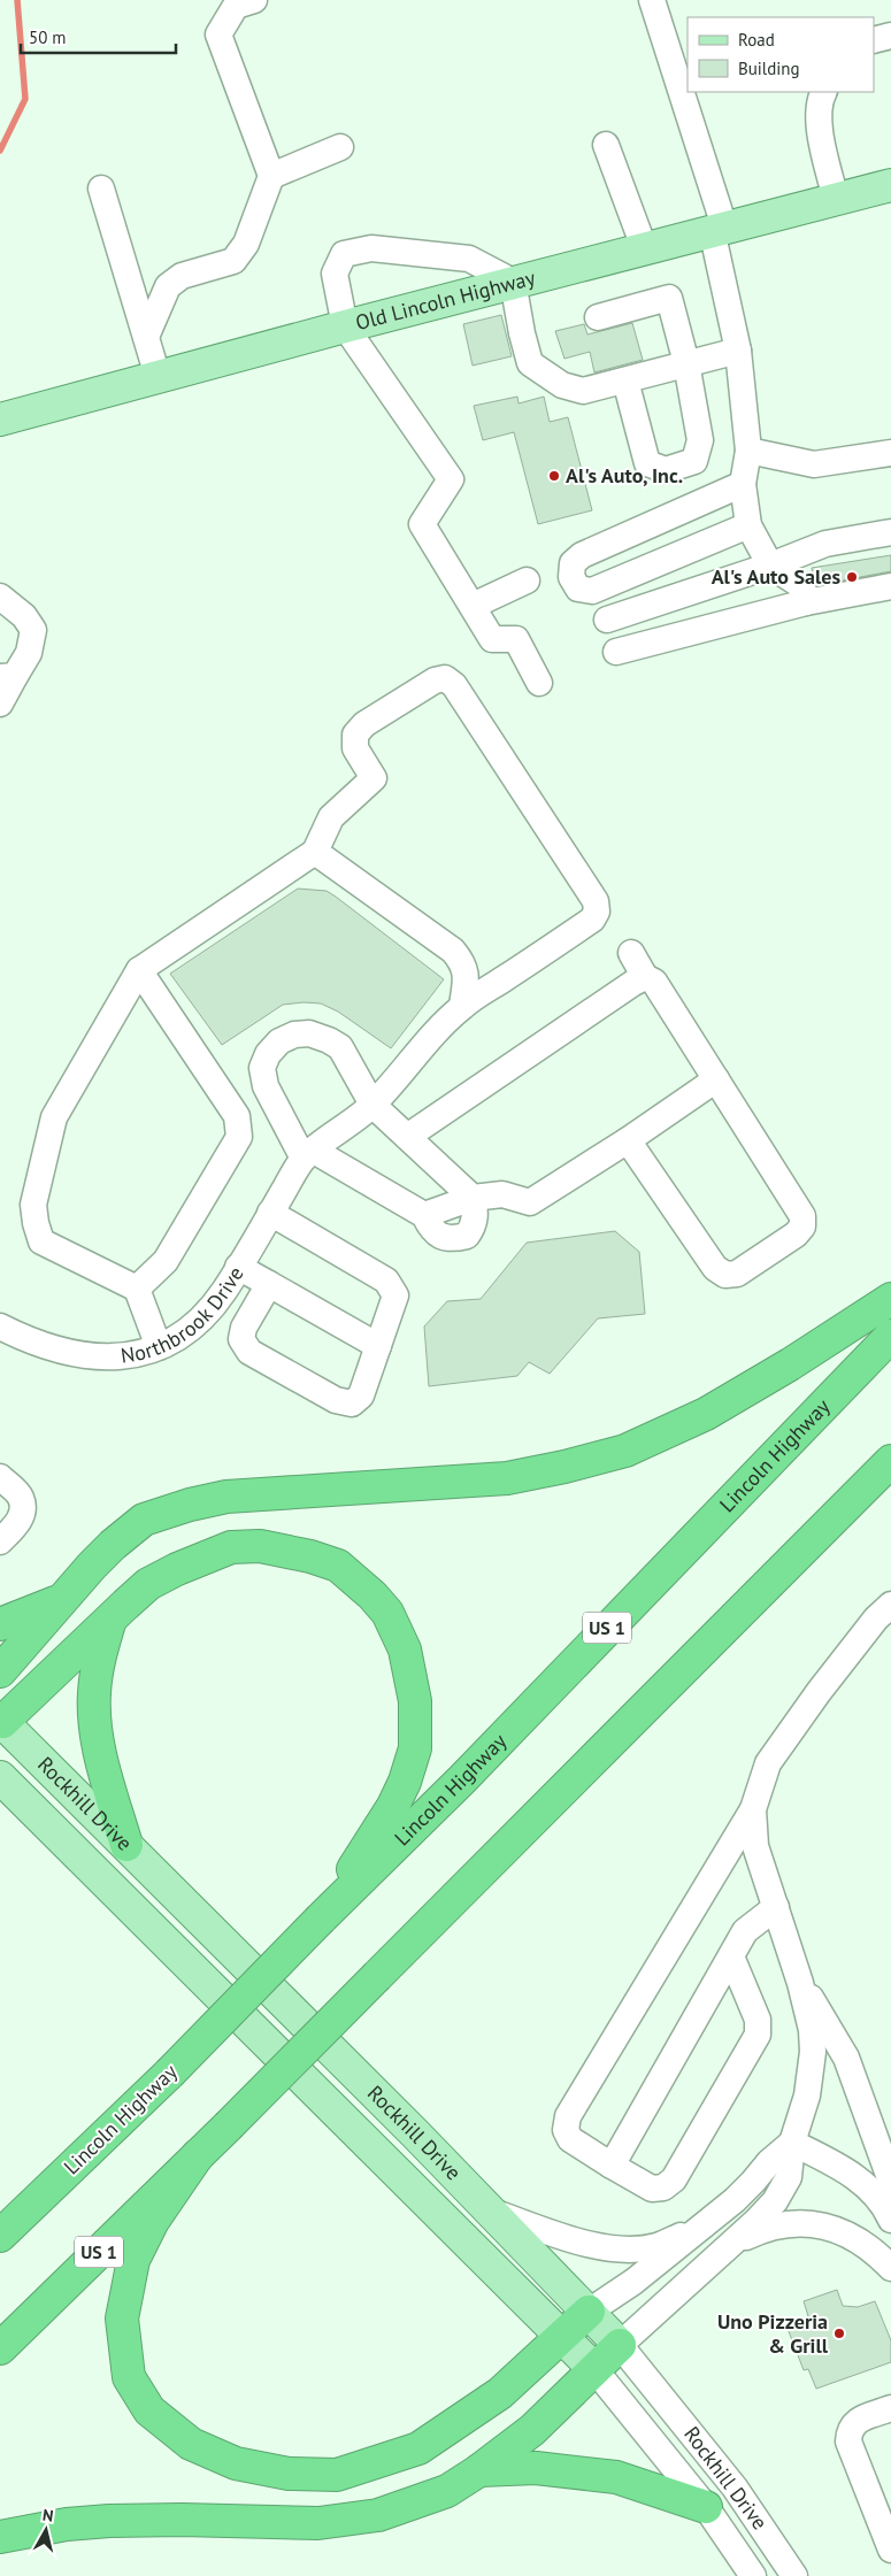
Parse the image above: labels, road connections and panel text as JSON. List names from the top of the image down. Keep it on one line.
{"streets":{"highway":["Lincoln Highway","US 1"],"main road":["Old Lincoln Highway","Rockhill Drive"],"street":["Northbrook Drive"]},"places":["Al's Auto, Inc.","Al's Auto Sales","Uno Pizzeria & Grill"],"legend":["Road","Building"],"scale_bar":"50 m","north":"top"}
